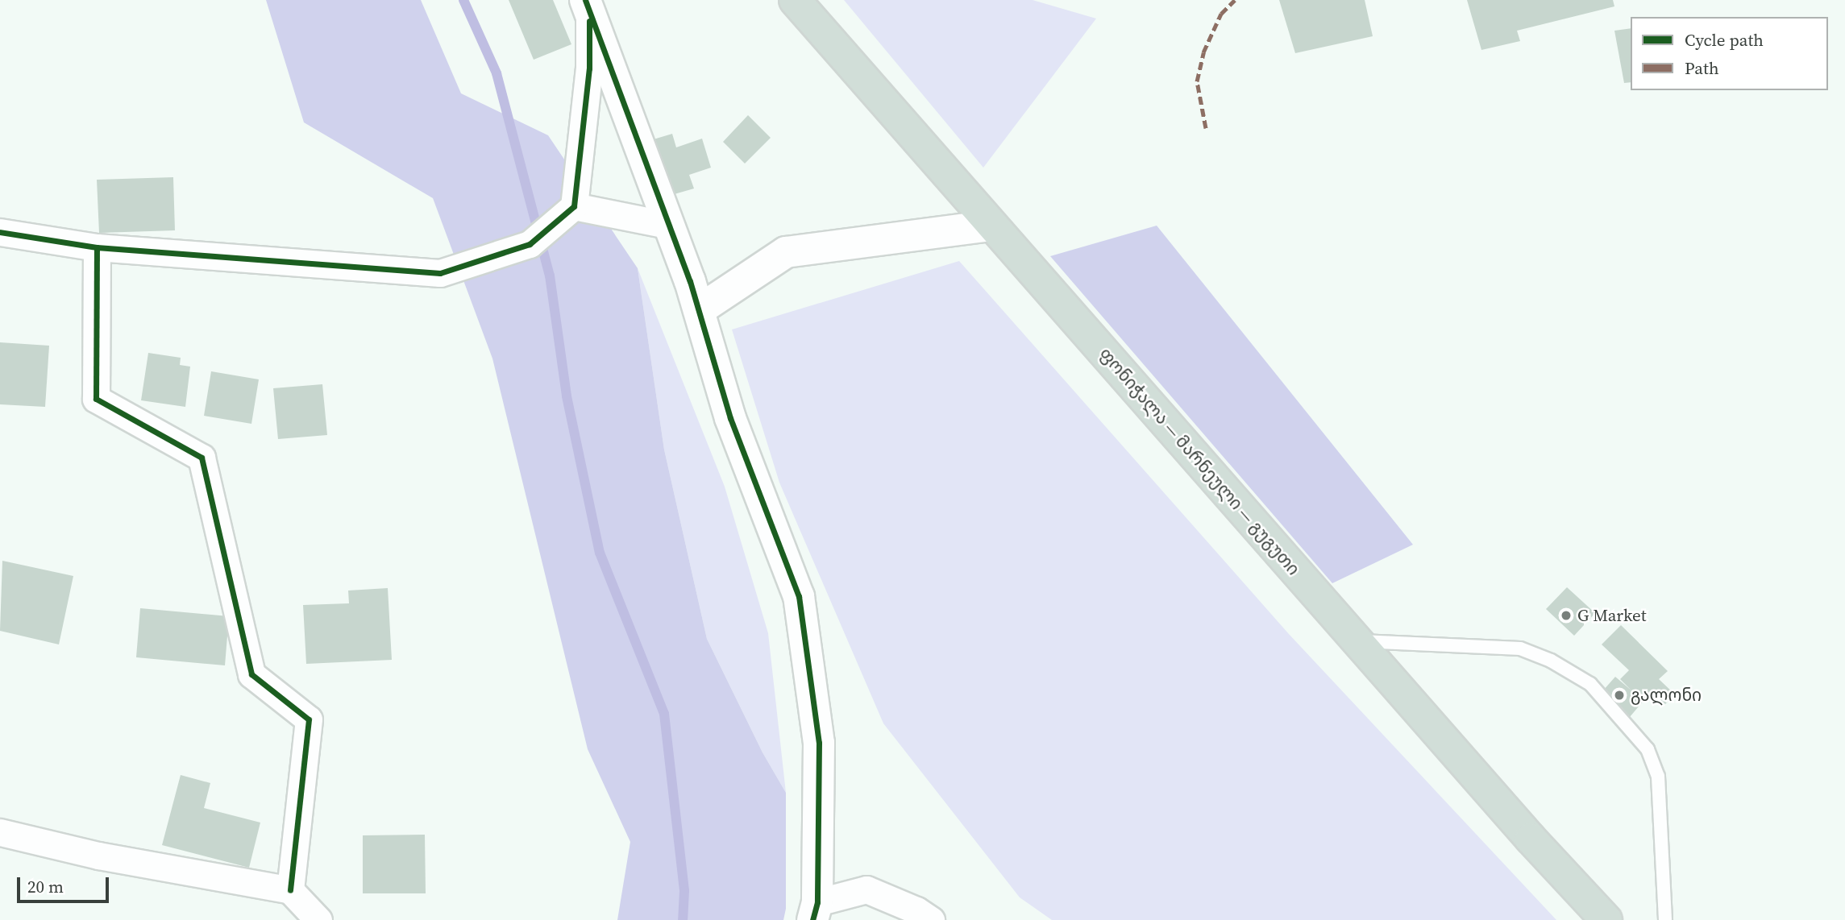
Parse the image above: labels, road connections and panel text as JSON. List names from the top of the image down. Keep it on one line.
{"streets":{"highway":["ფონიჭალა — მარნეული — გუგუთი"]},"places":["G Market","გალონი"],"legend":["Cycle path","Path"],"scale_bar":"20 m"}
